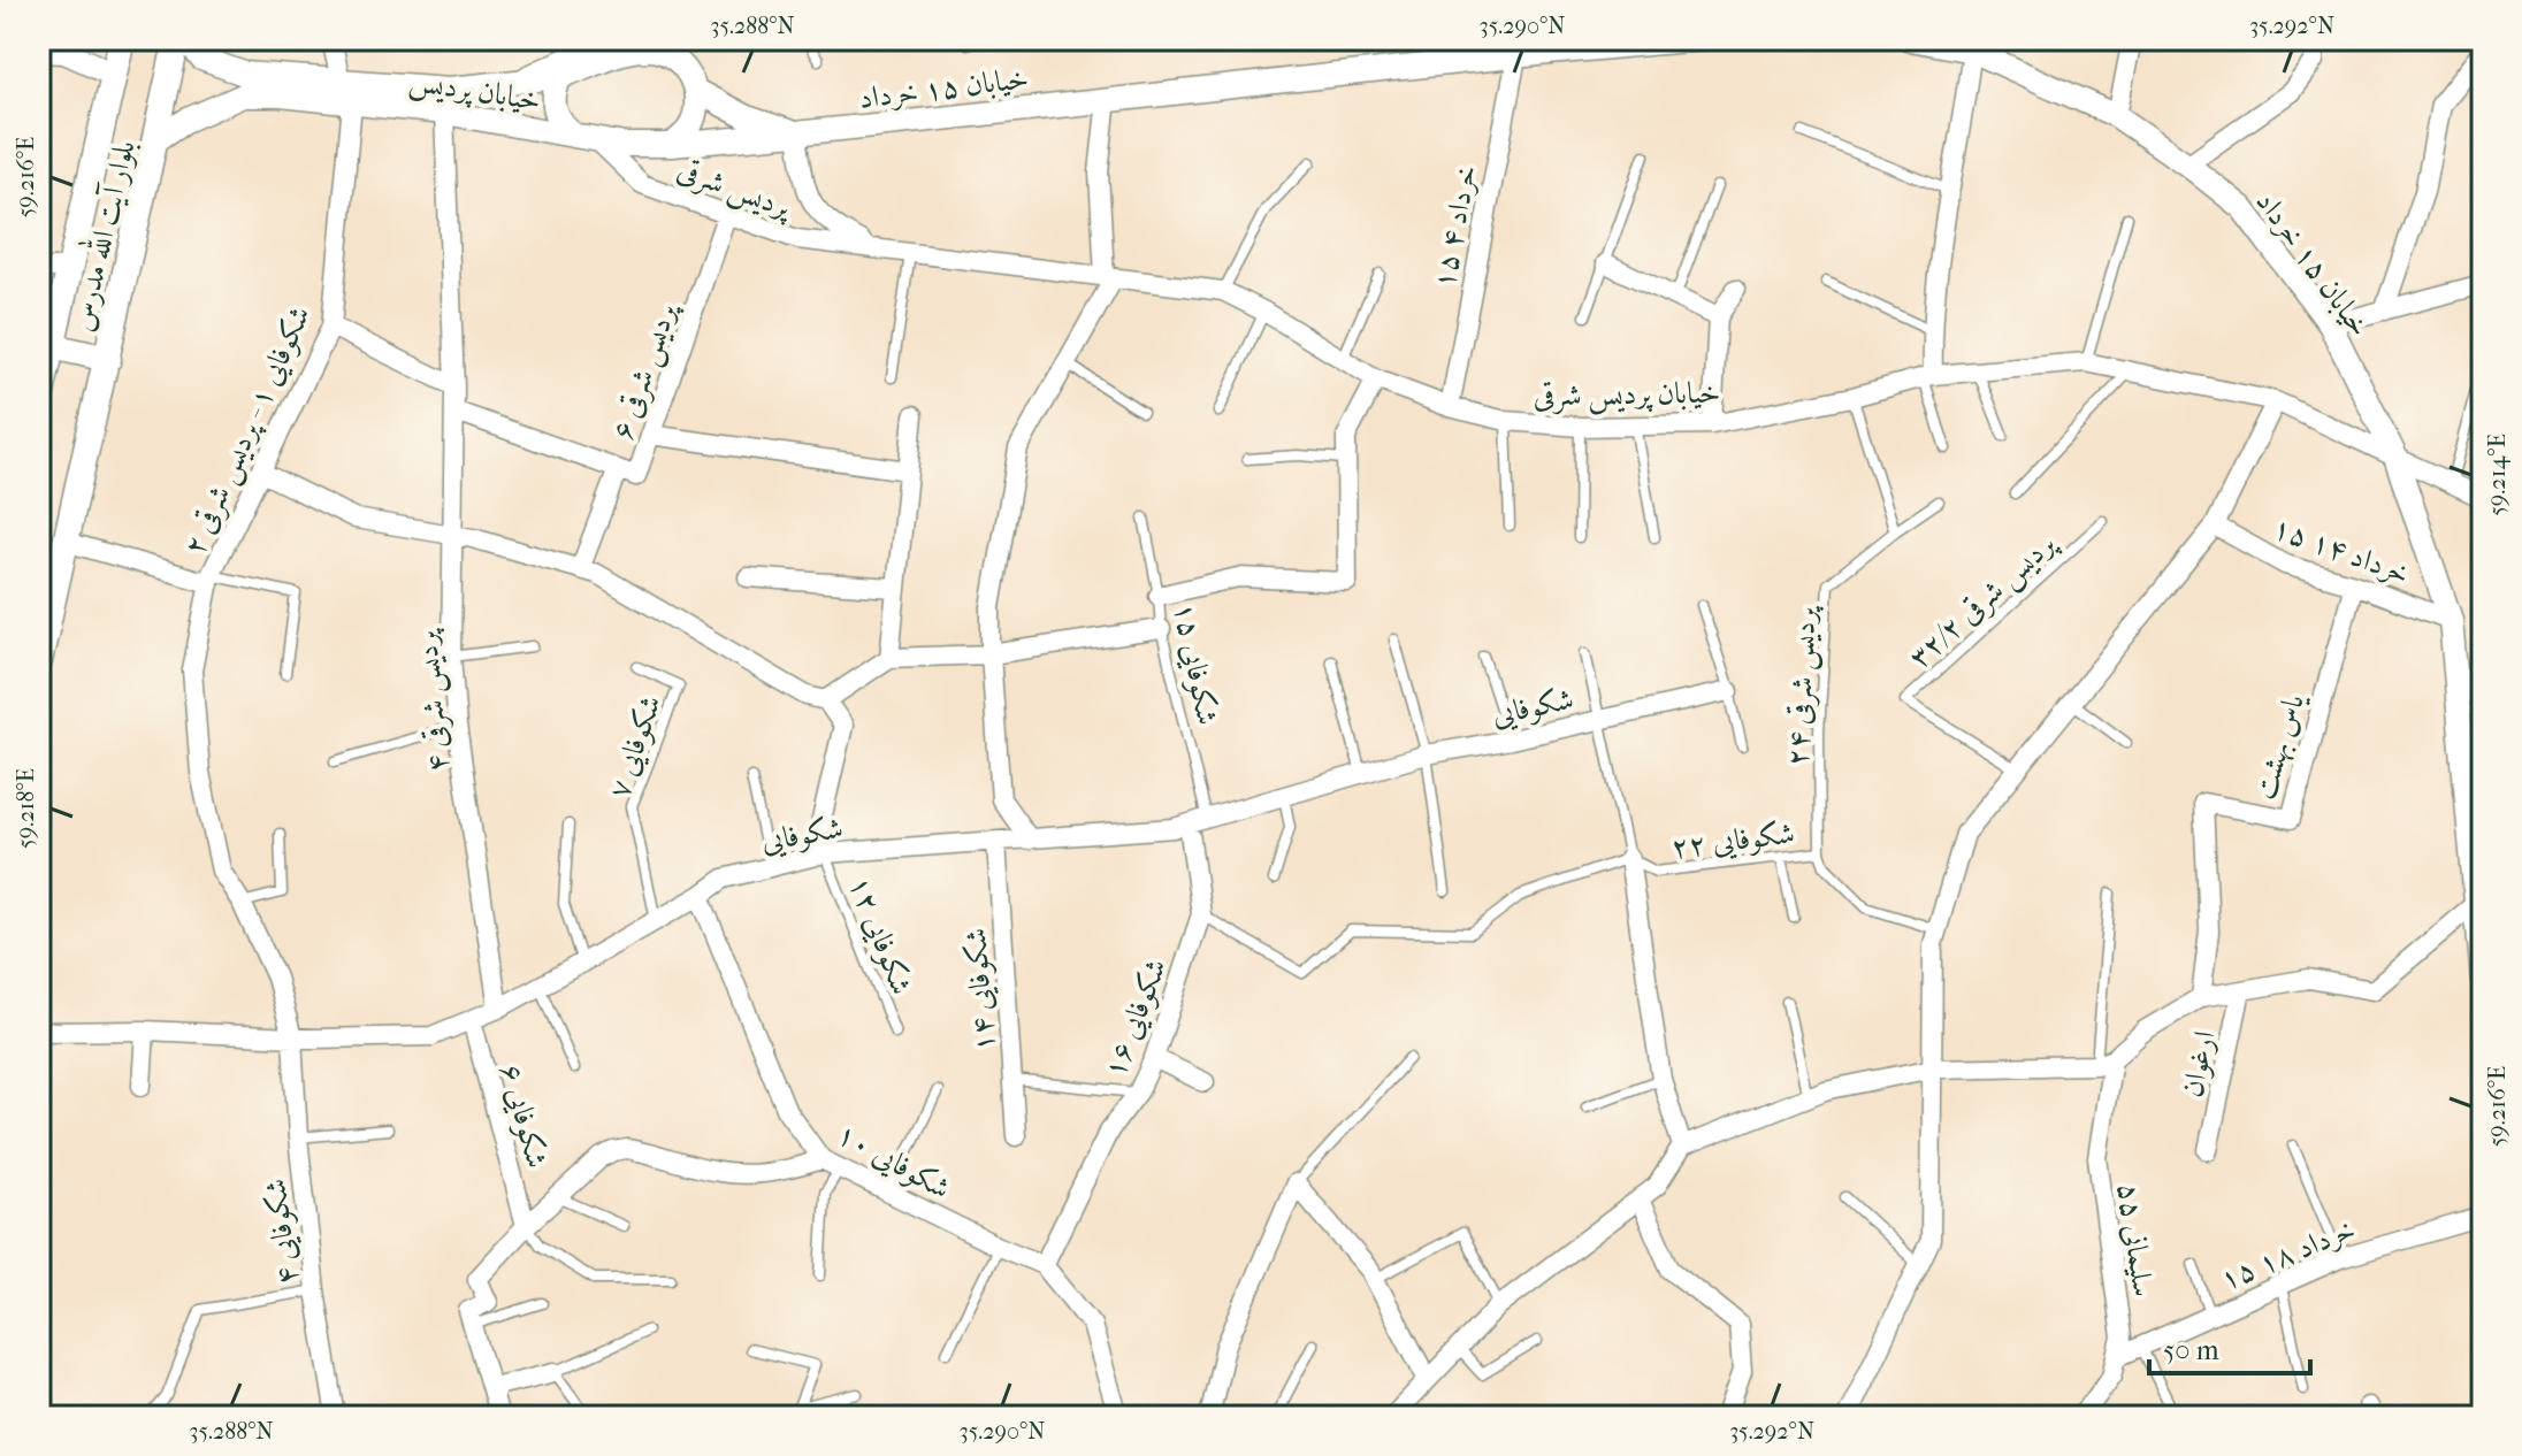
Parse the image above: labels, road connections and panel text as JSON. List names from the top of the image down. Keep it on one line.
{"streets":{"main road":["بلوار آیت الله مدرس"],"street":["خیابان ۱۵ خرداد","خیابان پردیس","پردیس شرقی","۱۵ خرداد ۴","پردیس شرقی ۶","خیابان پردیس شرقی","شکوفایی ۱ - پردیس شرقی ۲","۱۵ خرداد ۱۴","پردیس شرقی ۴","شکوفایی","یاس بهشت","شکوفایی ۱۴","شکوفایی ۱۶","ارغوان","شکوفایی ۶","شکوفایی ۱۰","شکوفایی ۴","سلیمانی ۵۵","۱۵ خرداد ۱۸"],"lane":["پردیس شرقی ۳۲/۲","شکوفایی ۱۵","پردیس شرقی ۲۴","شکوفایی ۷","شکوفایی ۲۲","شکوفایی ۱۲"]},"crossings":[["خیابان ۱۵ خرداد","خیابان پردیس"],["خیابان ۱۵ خرداد","پردیس شرقی"],["خیابان ۱۵ خرداد","۱۵ خرداد ۴"],["خیابان ۱۵ خرداد","خیابان پردیس شرقی"],["خیابان ۱۵ خرداد","۱۵ خرداد ۱۴"],["خیابان پردیس","پردیس شرقی"],["خیابان پردیس","بلوار آیت الله مدرس"],["خیابان پردیس","شکوفایی ۱ - پردیس شرقی ۲"],["خیابان پردیس","پردیس شرقی ۴"],["پردیس شرقی","پردیس شرقی ۶"],["پردیس شرقی","خیابان پردیس شرقی"],["۱۵ خرداد ۴","خیابان پردیس شرقی"],["شکوفایی ۱ - پردیس شرقی ۲","شکوفایی"],["شکوفایی ۱ - پردیس شرقی ۲","شکوفایی ۴"],["۱۵ خرداد ۱۴","یاس بهشت"],["شکوفایی ۱۵","شکوفایی"],["شکوفایی ۱۵","شکوفایی ۱۶"],["پردیس شرقی ۲۴","شکوفایی ۲۲"],["پردیس شرقی ۴","شکوفایی"],["شکوفایی","شکوفایی ۷"],["شکوفایی","شکوفایی ۲۲"],["شکوفایی","شکوفایی ۱۲"],["شکوفایی","شکوفایی ۱۴"],["شکوفایی","شکوفایی ۱۶"],["شکوفایی","شکوفایی ۶"],["شکوفایی","شکوفایی ۱۰"],["شکوفایی","شکوفایی ۴"],["شکوفایی ۱۶","شکوفایی ۱۰"],["سلیمانی ۵۵","۱۵ خرداد ۱۸"]],"scale_bar":"50 m","coordinates":["35.288°N","35.290°N","35.292°N","59.216°E","59.214°E","59.218°E"]}
